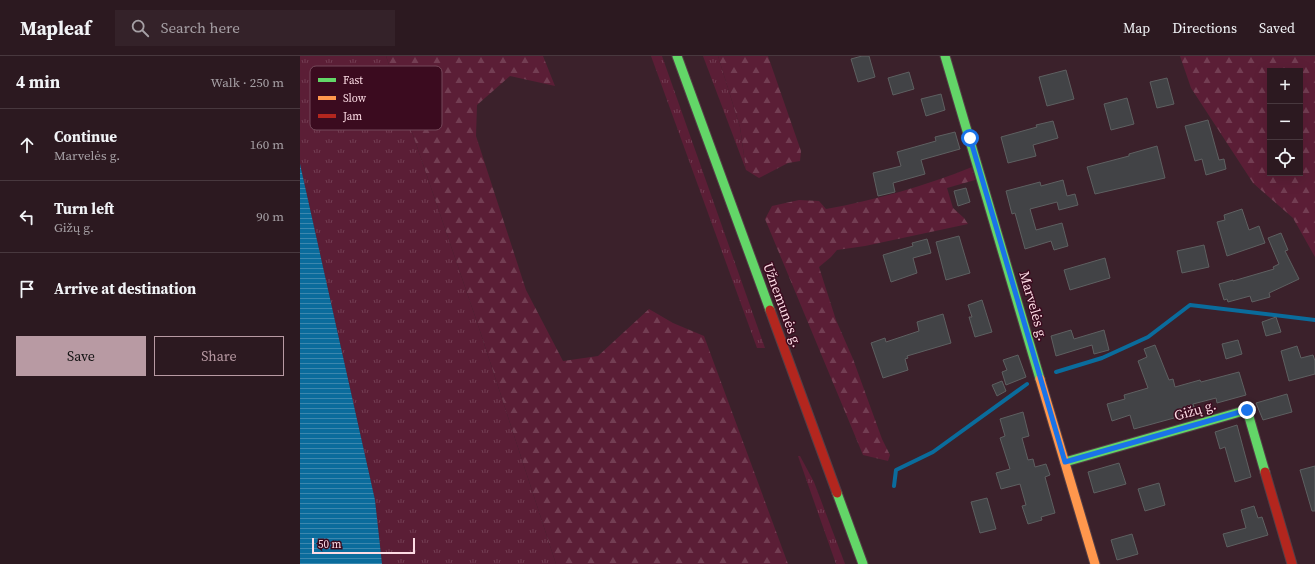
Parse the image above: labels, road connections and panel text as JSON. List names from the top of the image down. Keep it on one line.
{"streets":{"street":["Užnemunės g.","Marvelės g.","Gižų g."]},"crossings":[["Marvelės g.","Gižų g."]],"legend":["Fast","Slow","Jam"],"scale_bar":"50 m","page":{"header":"Mapleaf","search":"Search here","nav":["Map","Directions","Saved"],"heading":["4 min","Walk · 250 m"],"map_buttons":["+","−"],"list":[["Continue","Marvelės g.","160 m"],["Turn left","Gižų g.","90 m"],"Arrive at destination"],"buttons":["Save","Share"],"scale":"50 m"}}
